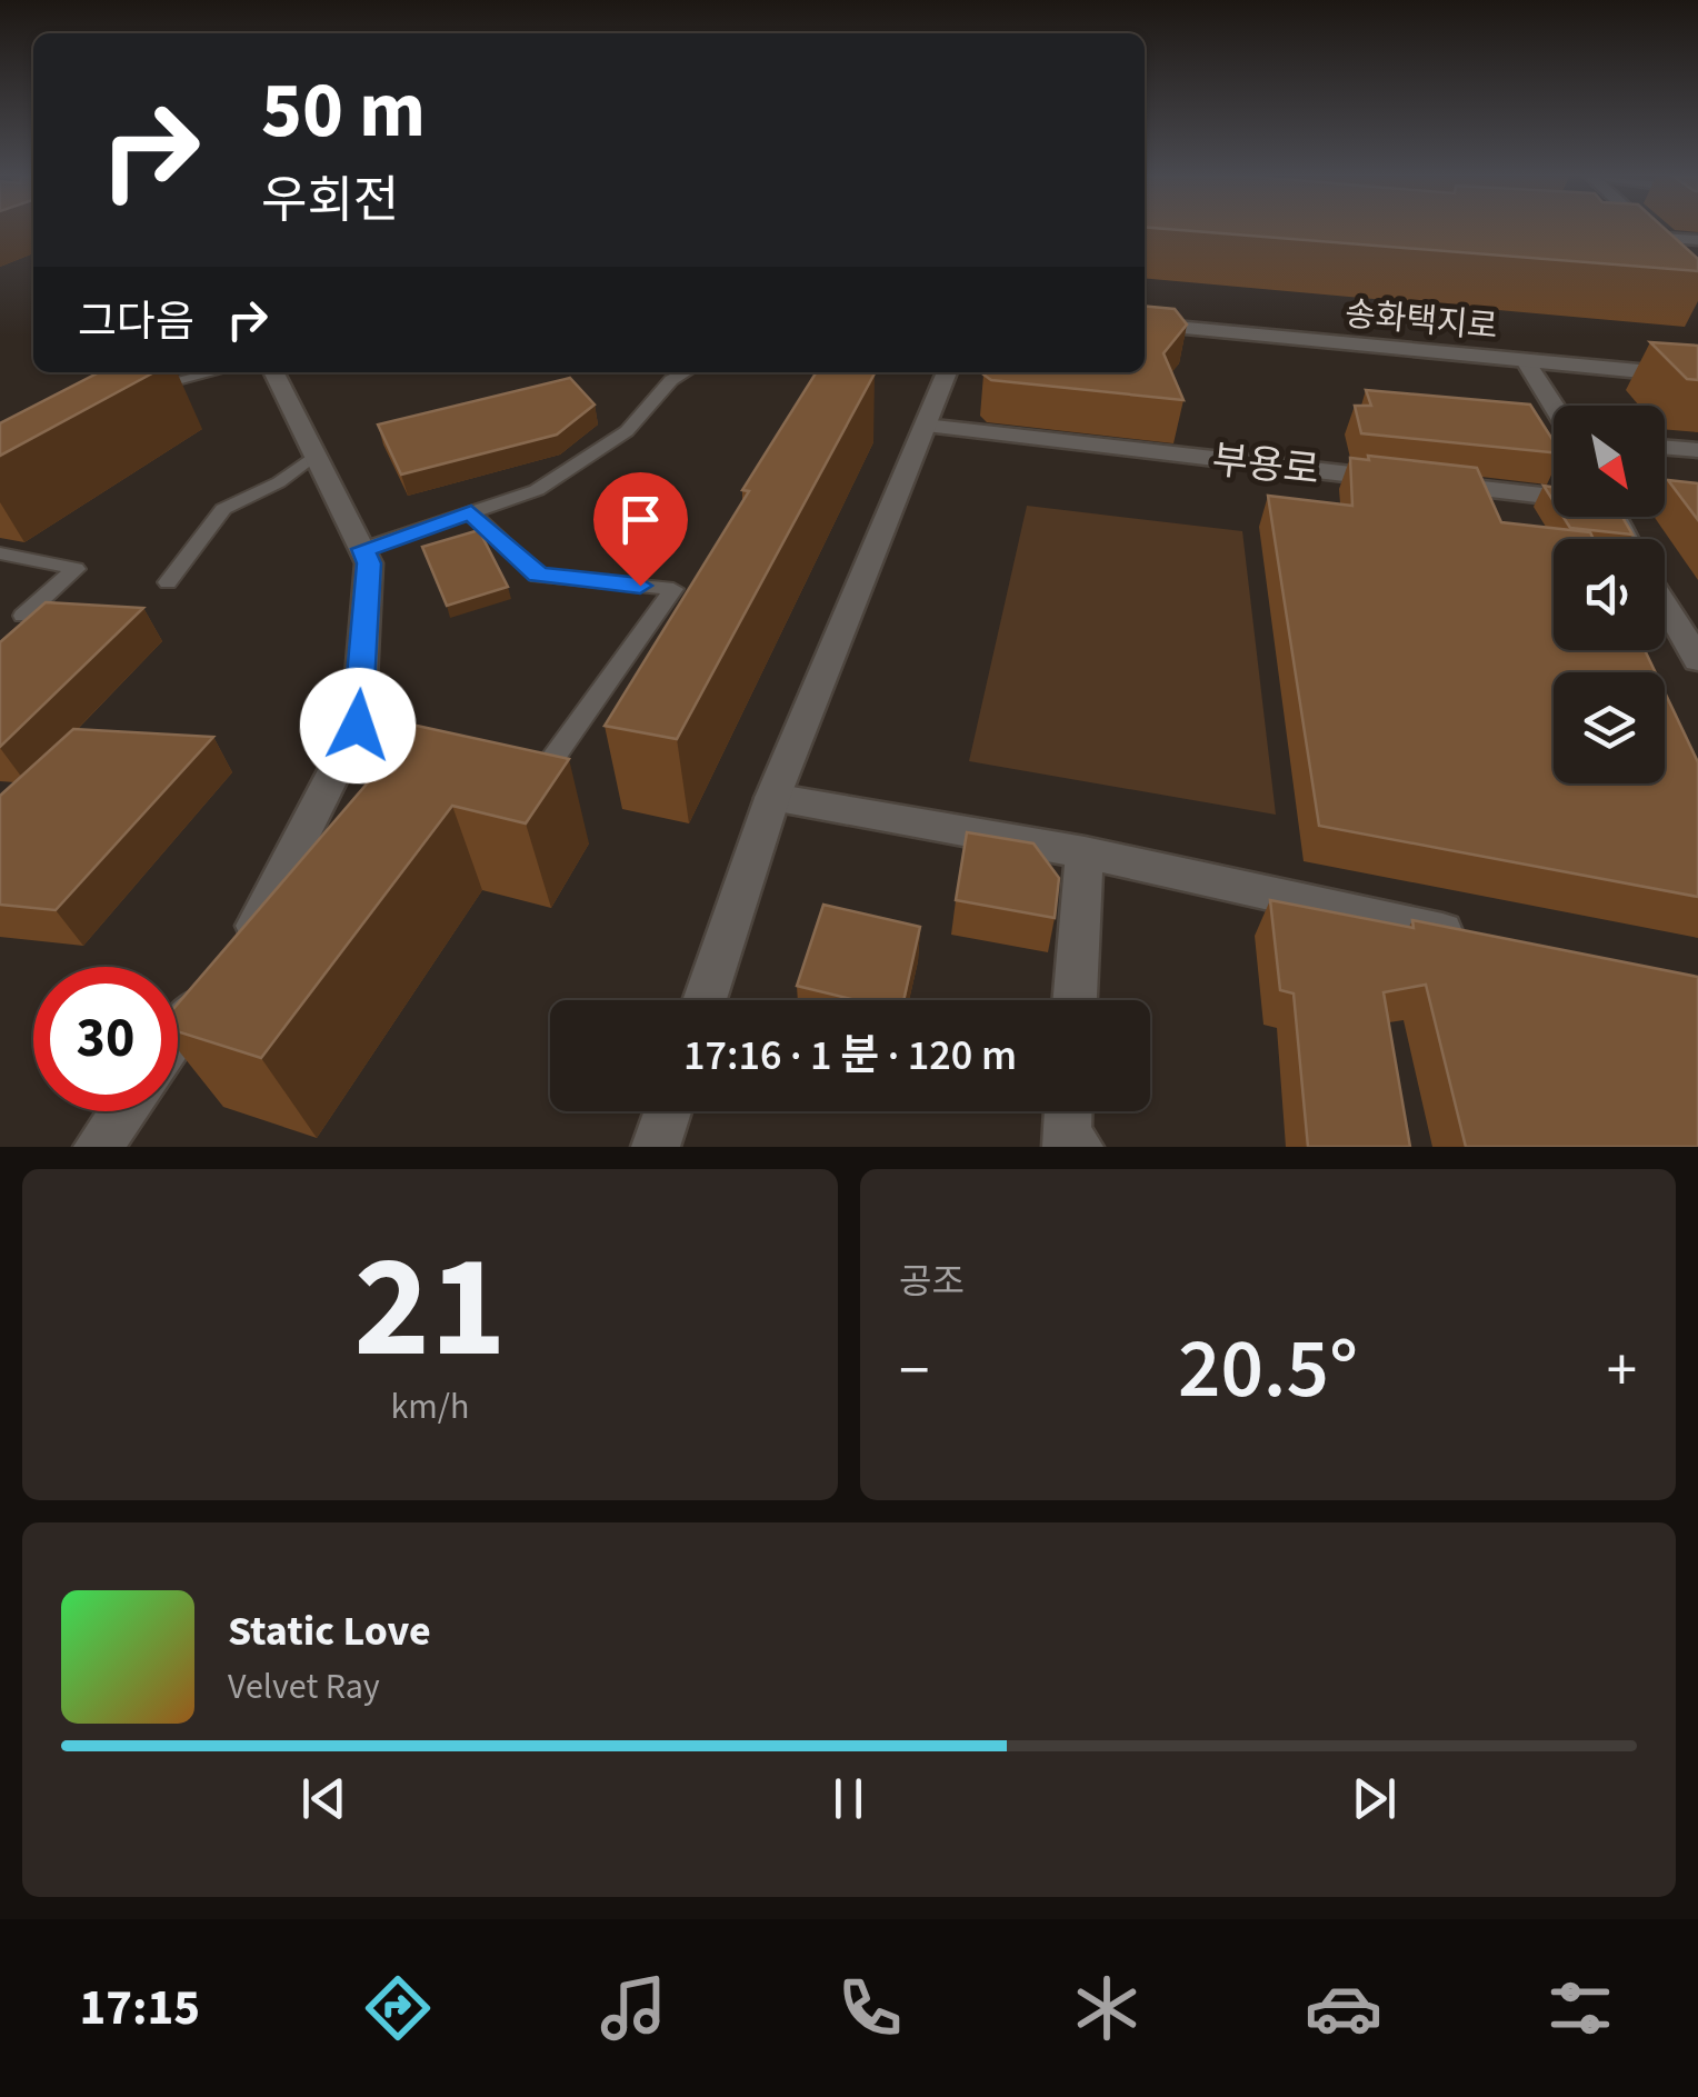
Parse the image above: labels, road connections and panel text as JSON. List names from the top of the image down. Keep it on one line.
{"streets":{"street":["송화택지로","부용로"]},"north":"bottom right","page":{"turn":["50 m","우회전"],"then":"그다음","limit":"30","trip":"17:16 · 1 분 · 120 m","tile":[["21","km/h"],"공조"],"heat":["−","20.5°","+"],"song":["Static Love","Velvet Ray"],"tabs":"17:15"}}
